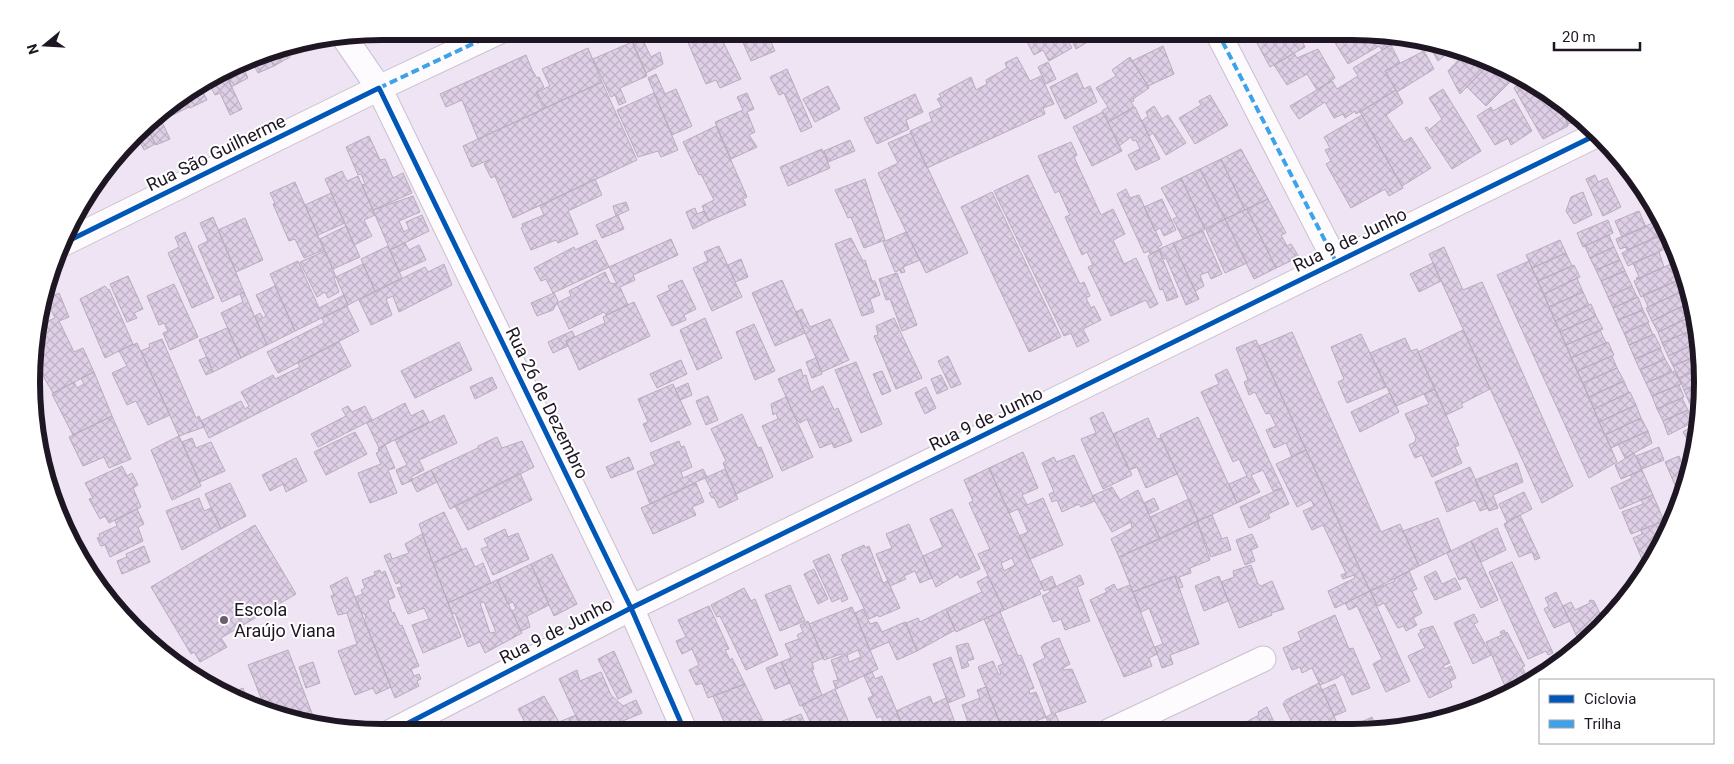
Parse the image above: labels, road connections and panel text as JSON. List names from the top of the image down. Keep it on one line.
{"streets":{"street":["Rua São Guilherme","Rua 9 de Junho","Rua 26 de Dezembro"]},"crossings":[["Rua São Guilherme","Rua 26 de Dezembro"],["Rua 9 de Junho","Rua 26 de Dezembro"]],"places":["Escola Araújo Viana"],"legend":["Ciclovia","Trilha"],"scale_bar":"20 m","north":"left"}
